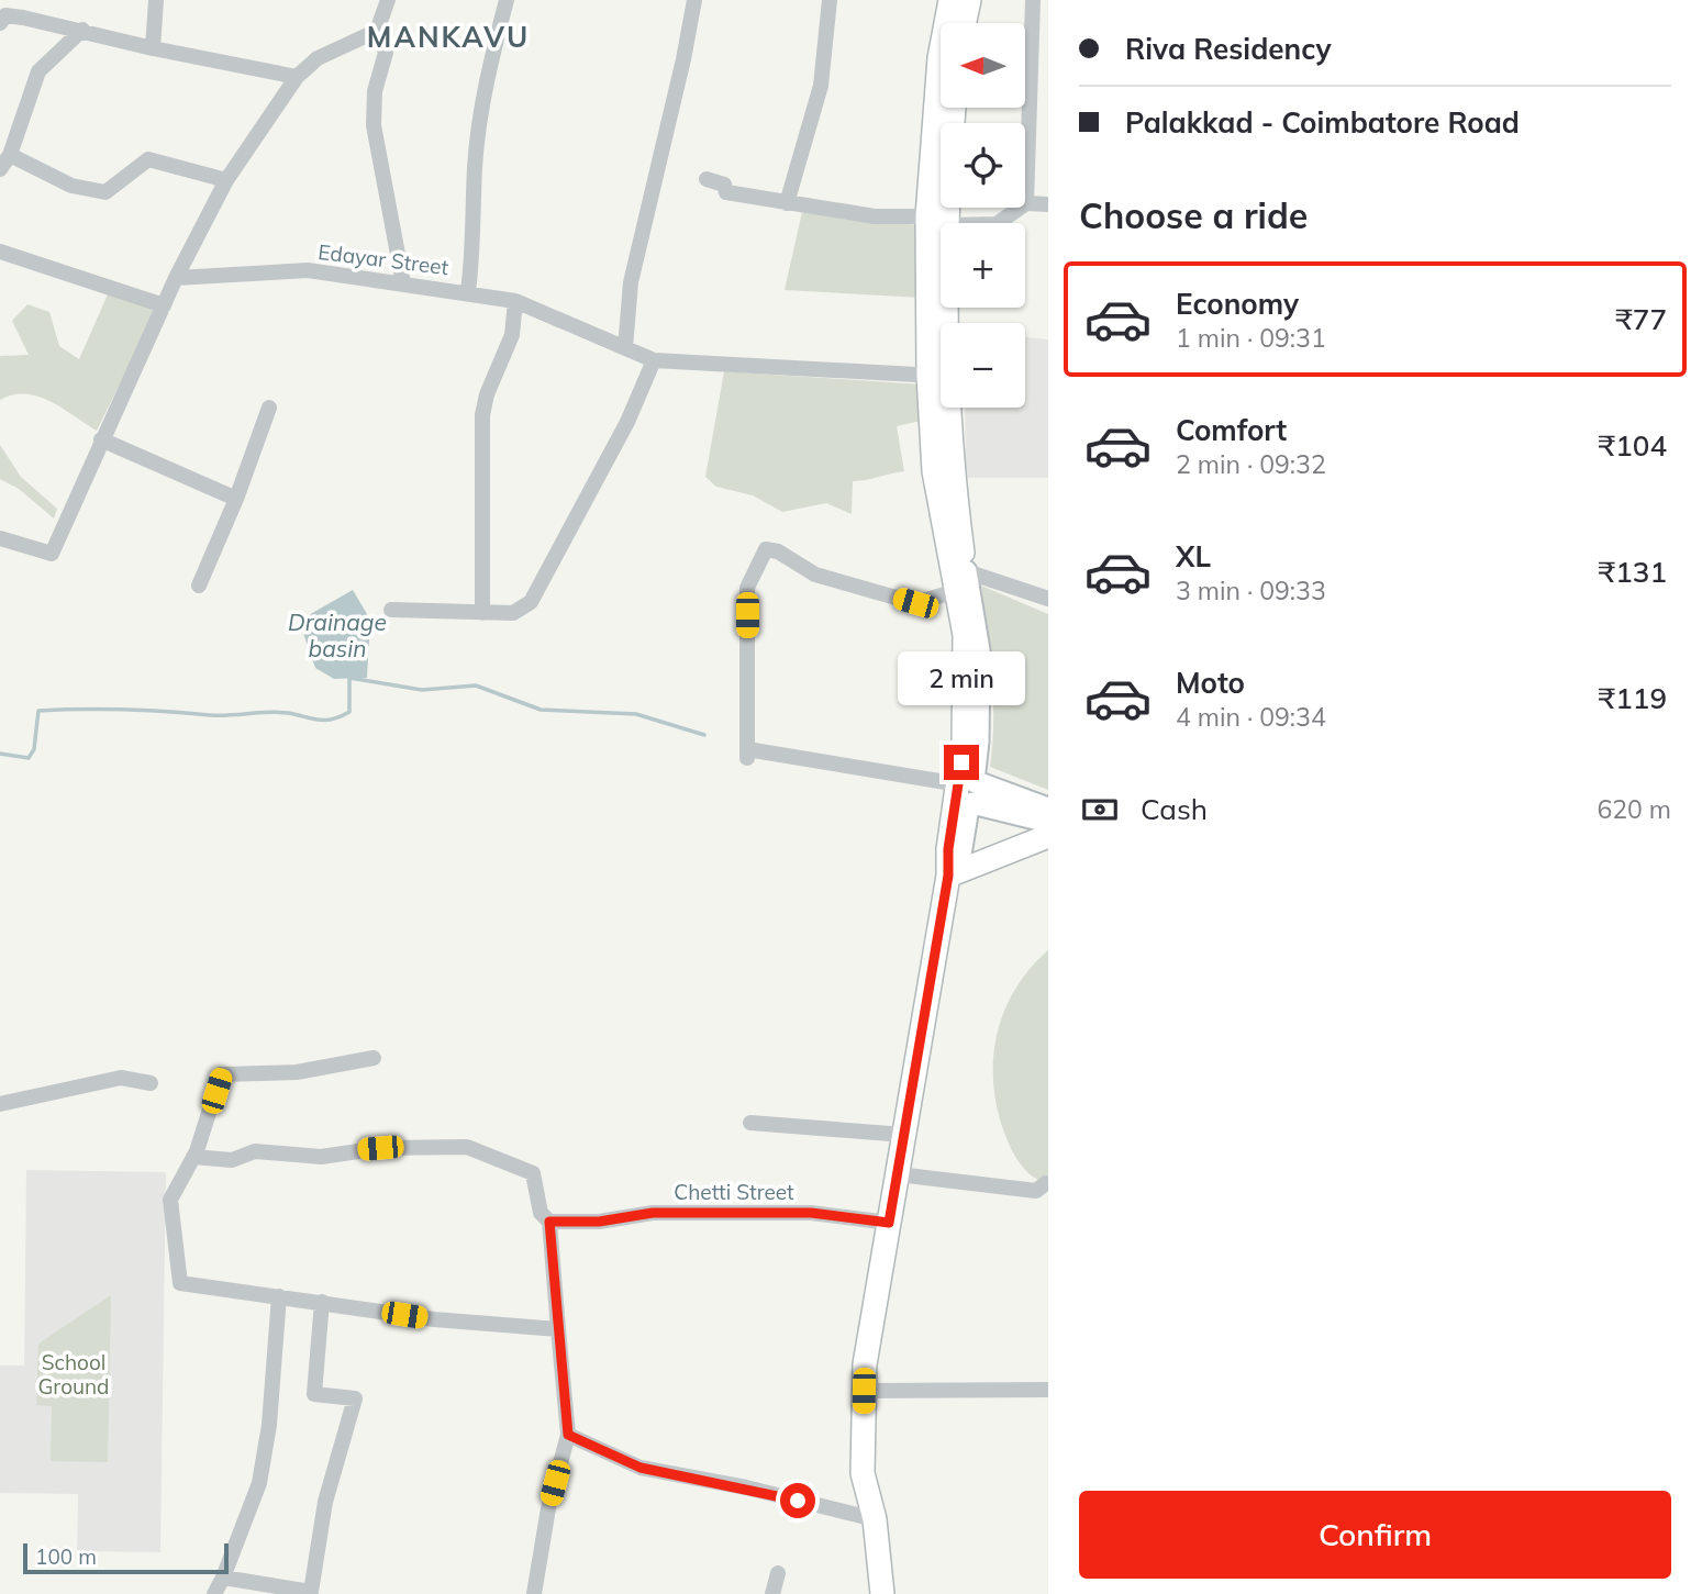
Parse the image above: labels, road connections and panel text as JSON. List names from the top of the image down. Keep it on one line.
{"streets":{"street":["Edayar Street","Chetti Street"]},"districts":["MANKAVU"],"water":["Drainage basin"],"parks":["School Ground"],"scale_bar":"100 m","north":"left","page":{"banner":["Riva Residency","Palakkad - Coimbatore Road"],"map_buttons":["+","−"],"heading":"Choose a ride","list":[{"name":"Economy","note":"1 min · 09:31","value":"₹77"},{"name":"Comfort","note":"2 min · 09:32","value":"₹104"},{"name":"XL","note":"3 min · 09:33","value":"₹131"},{"name":"Moto","note":"4 min · 09:34","value":"₹119"}],"bubble":"2 min","pay":["Cash","620 m"],"buttons":"Confirm","scale":"100 m"}}
